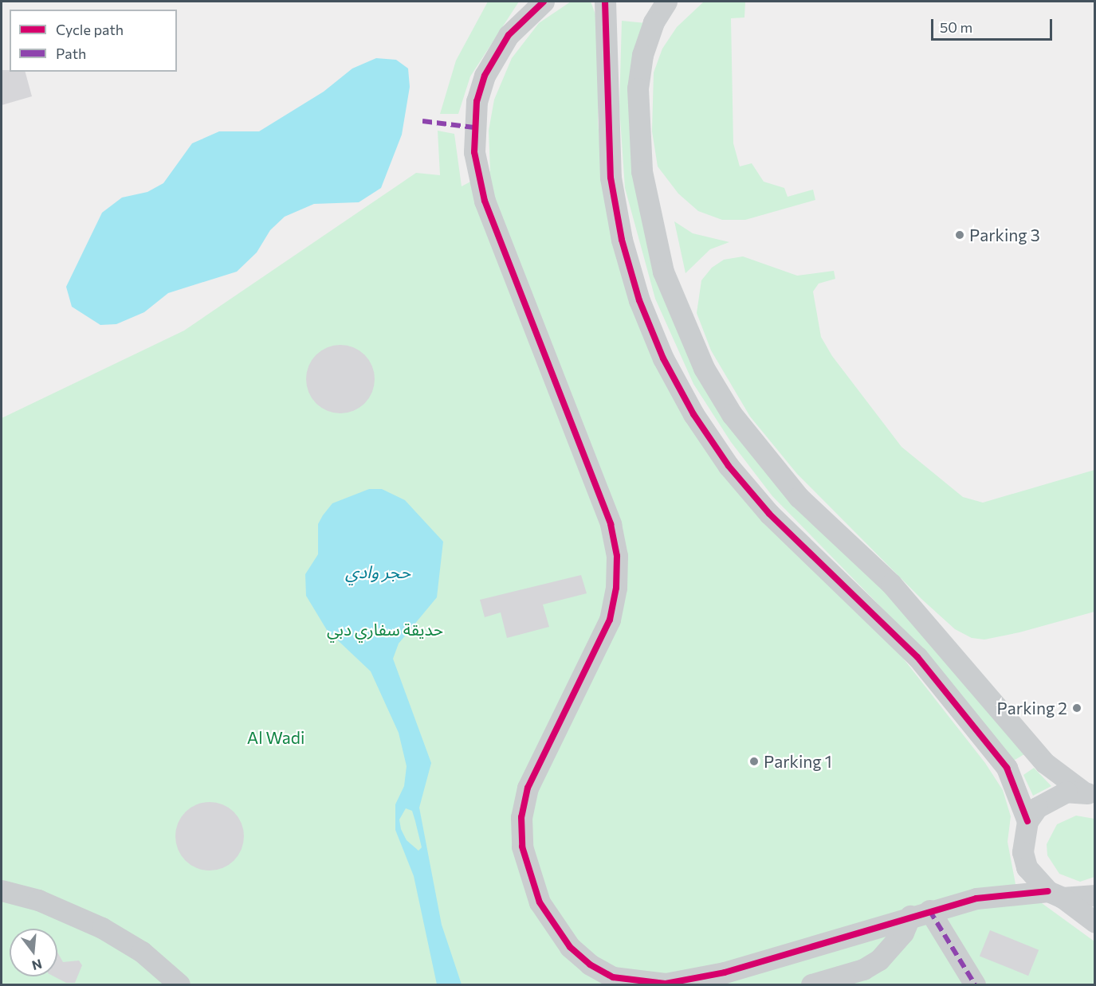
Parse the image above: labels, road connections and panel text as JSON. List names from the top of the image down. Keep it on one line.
{"water":["حجر وادي"],"parks":["حديقة سفاري دبي","Al Wadi"],"places":["Parking 3","Parking 2","Parking 1"],"legend":["Cycle path","Path"],"scale_bar":"50 m","north":"bottom"}
